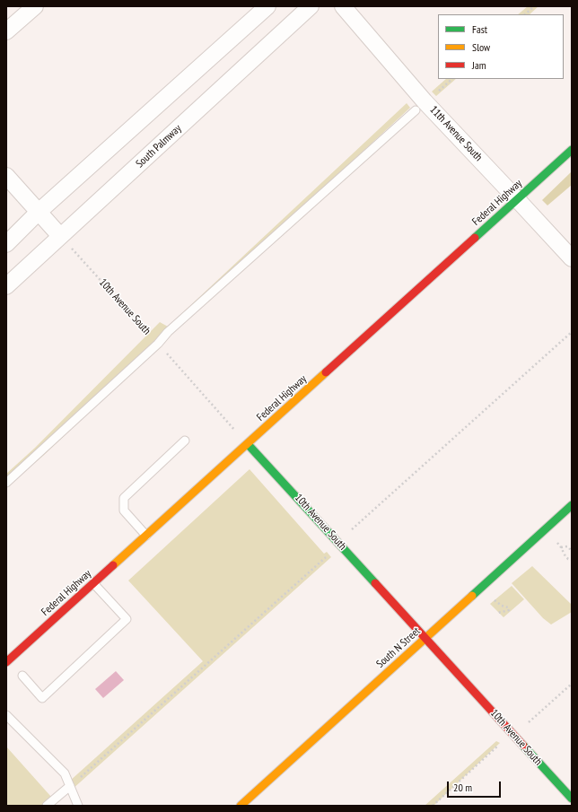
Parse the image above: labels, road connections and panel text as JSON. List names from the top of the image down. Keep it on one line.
{"streets":{"street":["11th Avenue South","South Palmway","Federal Highway","10th Avenue South","South N Street"]},"crossings":[["11th Avenue South","Federal Highway"],["South Palmway","10th Avenue South"],["Federal Highway","10th Avenue South"],["10th Avenue South","South N Street"]],"legend":["Fast","Slow","Jam"],"scale_bar":"20 m"}
